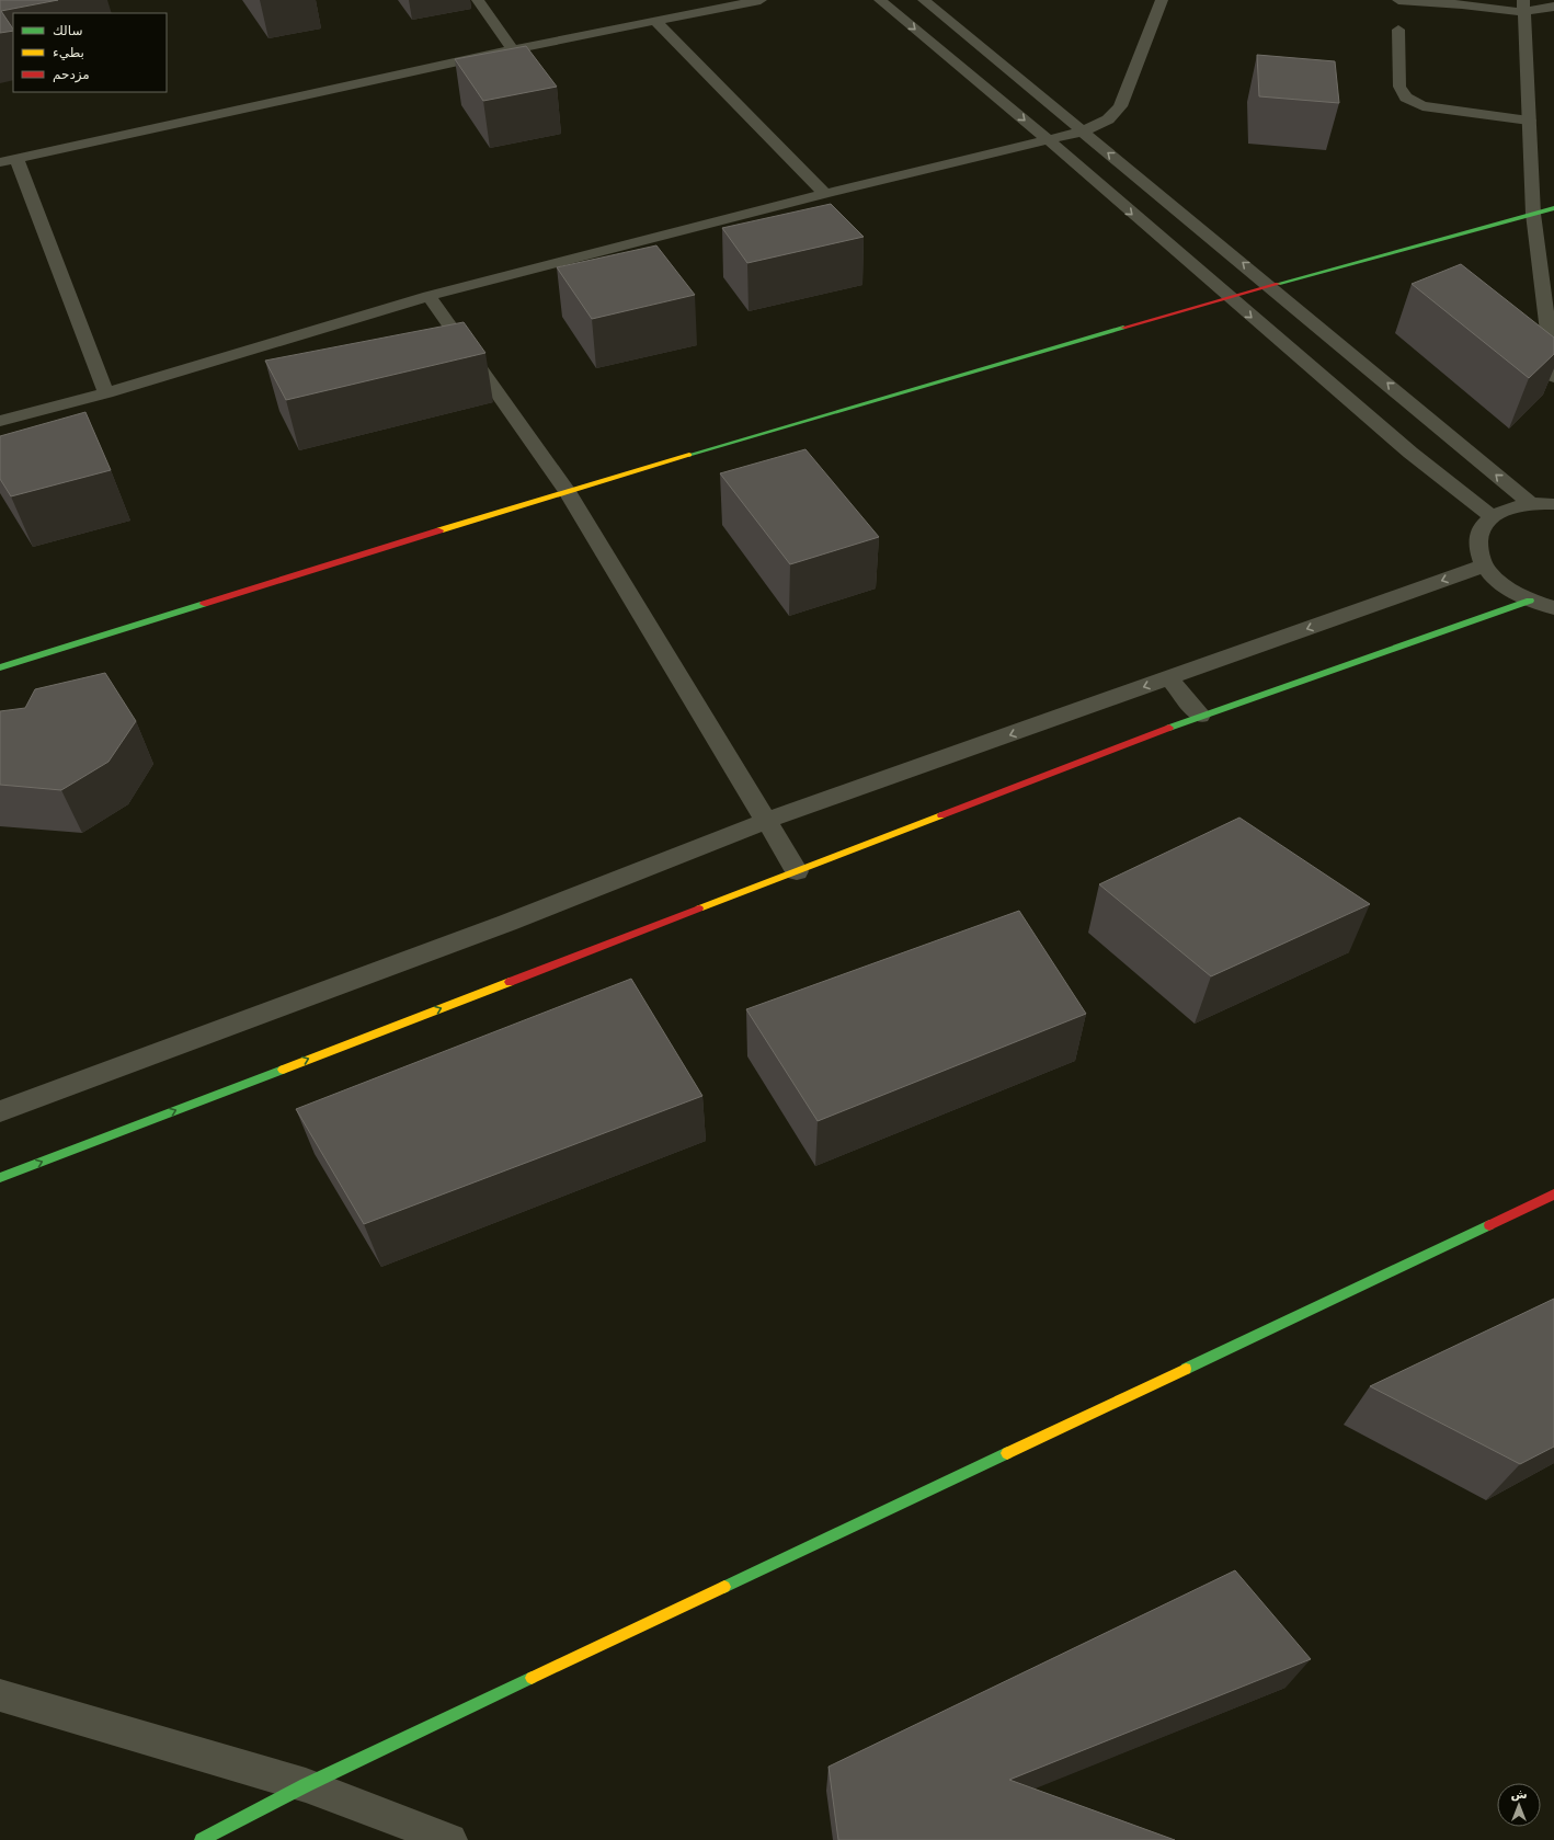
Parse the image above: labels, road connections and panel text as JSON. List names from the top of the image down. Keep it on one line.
{"legend":["سالك","بطيء","مزدحم"],"north":"top"}
